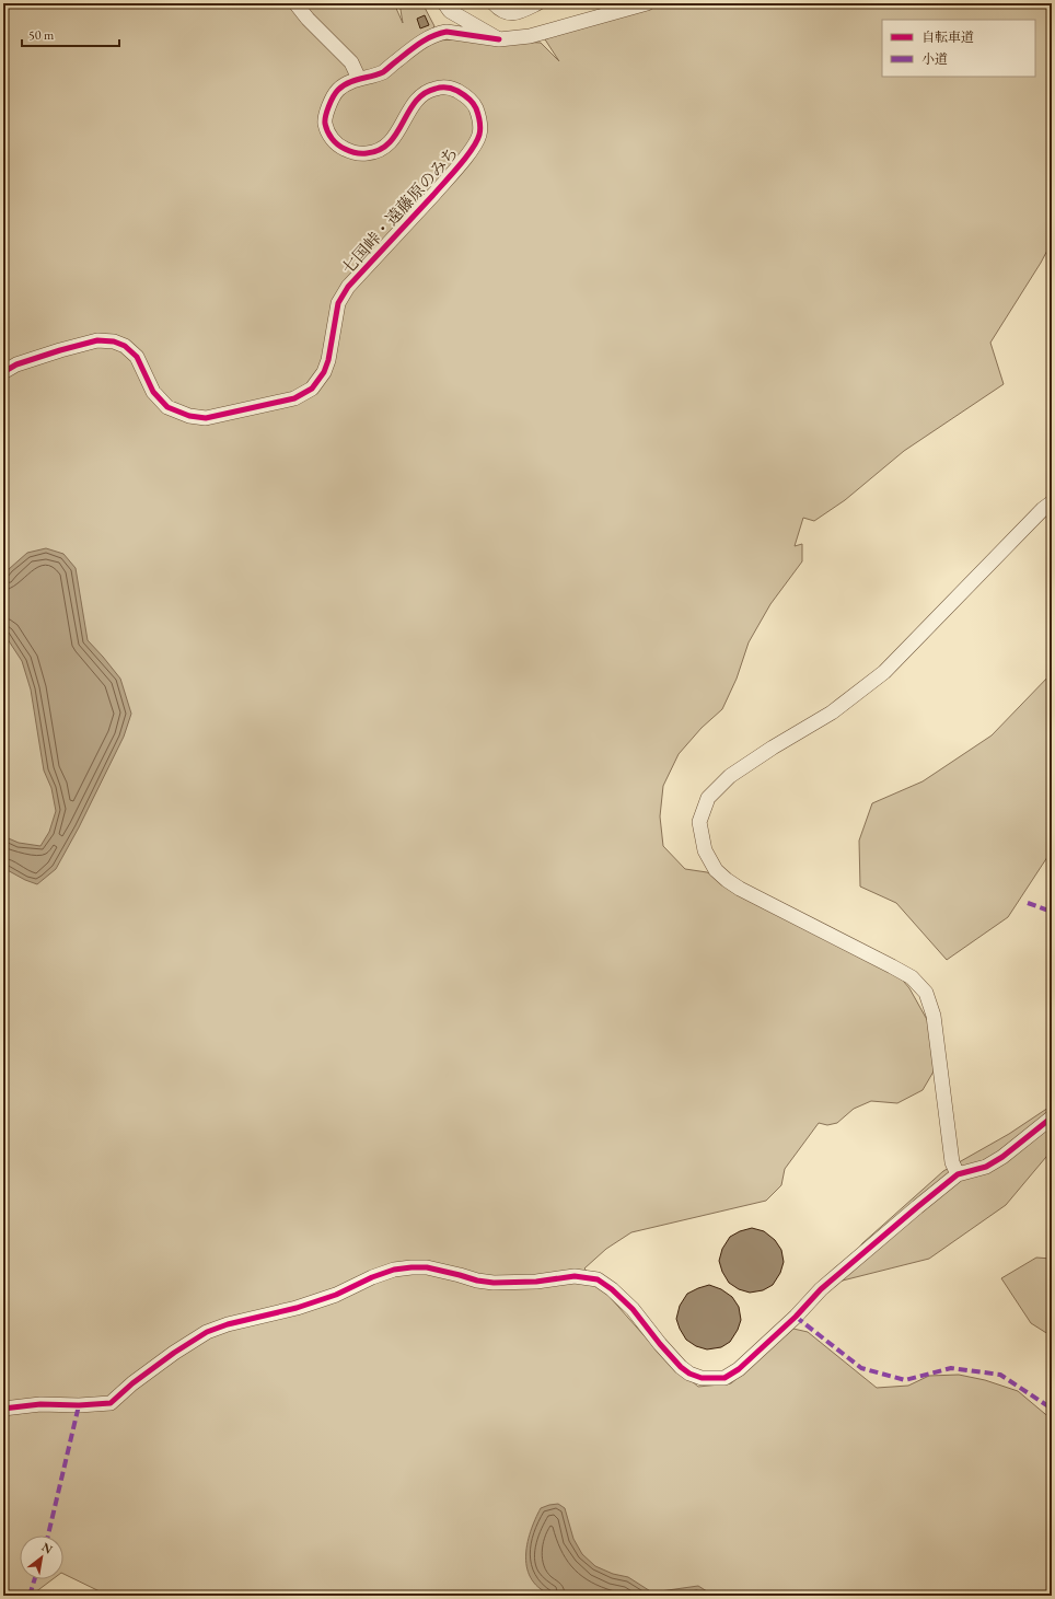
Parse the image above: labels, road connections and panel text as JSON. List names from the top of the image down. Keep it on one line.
{"streets":{"street":["七国峠・遠藤原のみち"]},"legend":["自転車道","小道"],"scale_bar":"50 m","north":"top right"}
